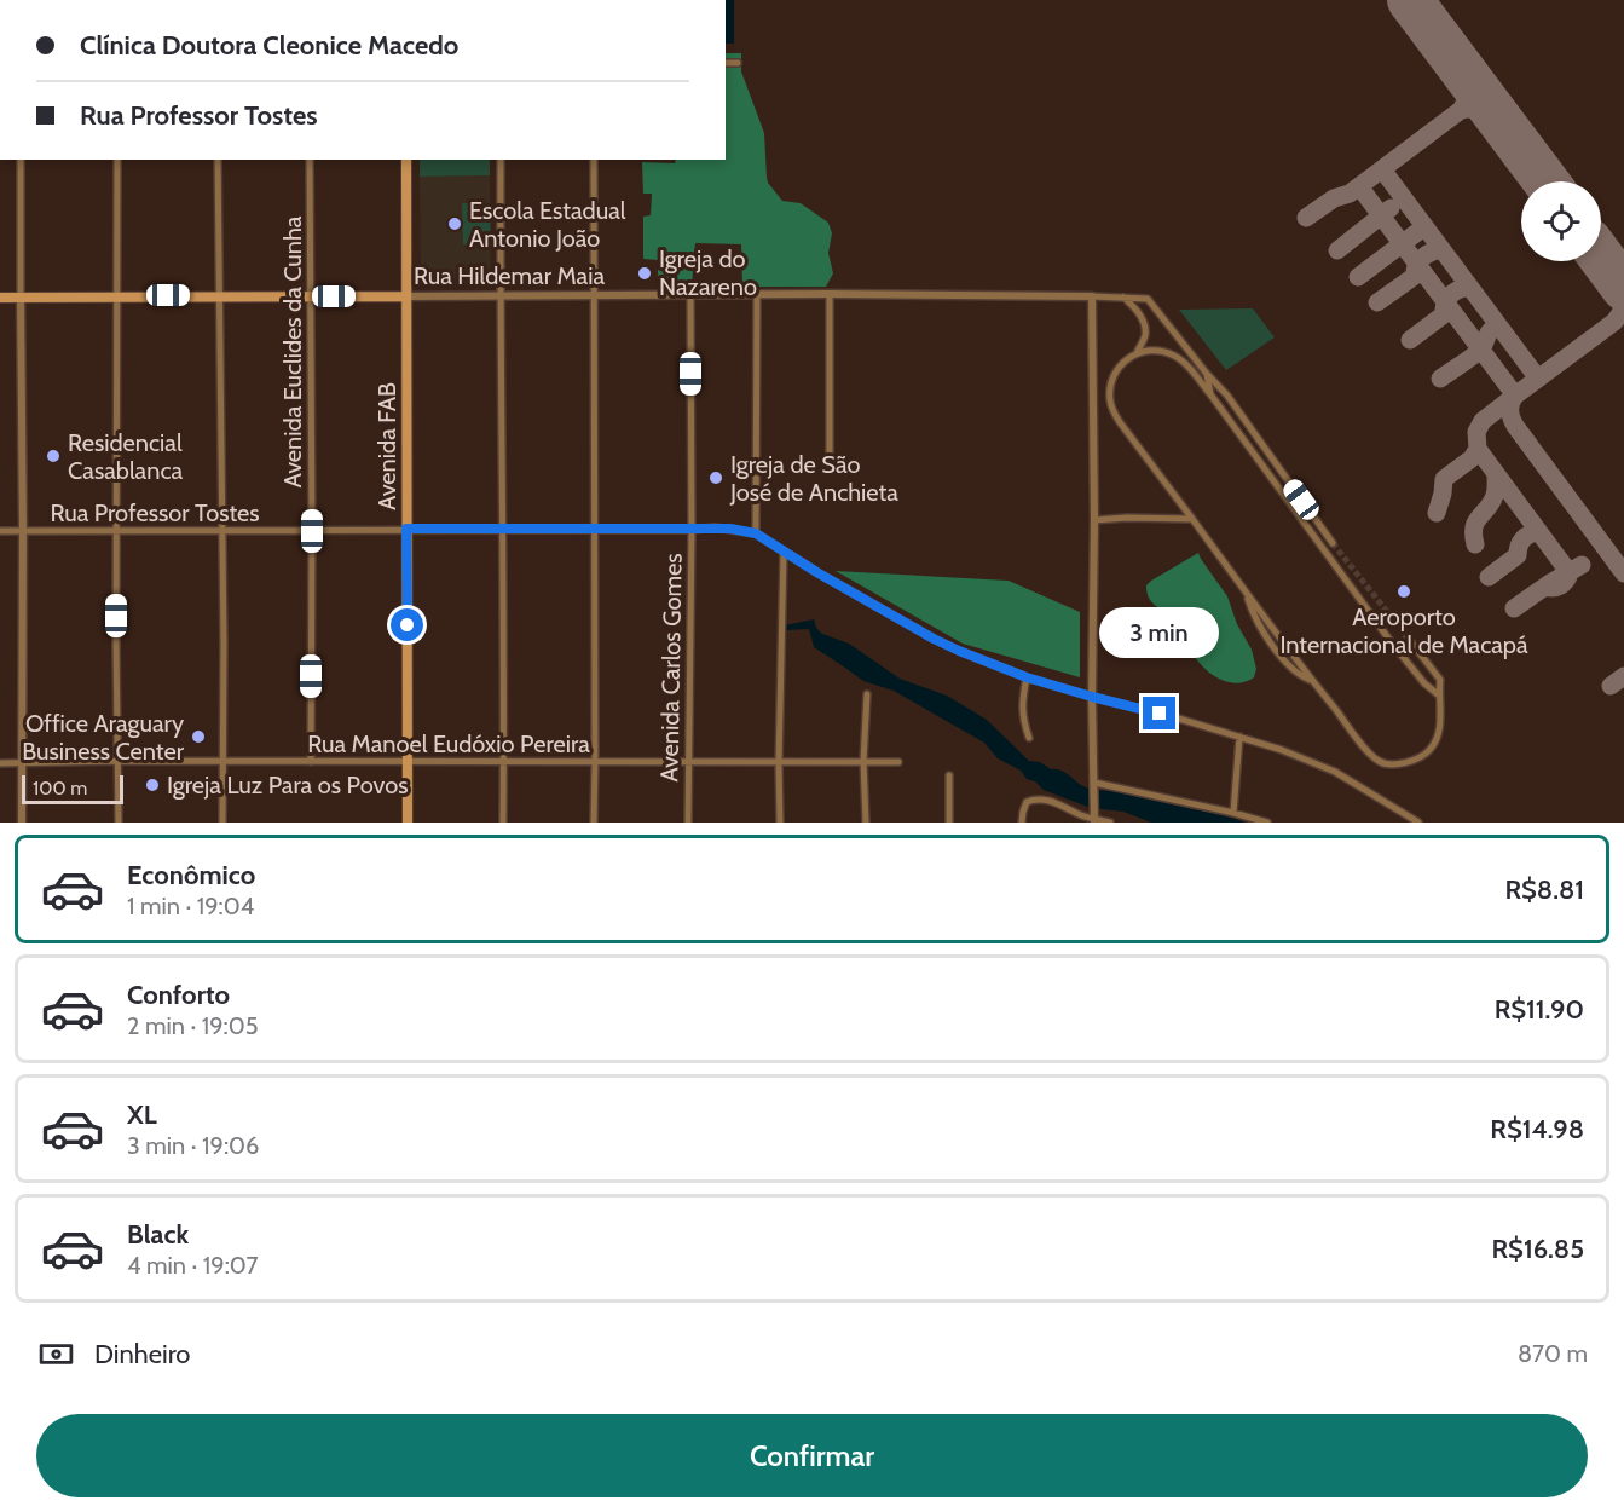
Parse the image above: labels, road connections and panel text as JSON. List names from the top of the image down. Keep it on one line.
{"streets":{"main road":["Rua Hildemar Maia","Avenida FAB"],"street":["Avenida Euclides da Cunha","Rua Professor Tostes","Avenida Carlos Gomes","Rua Manoel Eudóxio Pereira"]},"crossings":[["Rua Hildemar Maia","Avenida Euclides da Cunha"],["Rua Hildemar Maia","Avenida FAB"],["Rua Hildemar Maia","Avenida Carlos Gomes"],["Avenida Euclides da Cunha","Rua Professor Tostes"],["Avenida Euclides da Cunha","Rua Manoel Eudóxio Pereira"],["Avenida FAB","Rua Professor Tostes"],["Avenida FAB","Rua Manoel Eudóxio Pereira"],["Rua Professor Tostes","Avenida Carlos Gomes"],["Avenida Carlos Gomes","Rua Manoel Eudóxio Pereira"]],"places":["Escola Estadual Antonio João","Igreja do Nazareno","Residencial Casablanca","Igreja de São José de Anchieta","Aeroporto Internacional de Macapá","Office Araguary Business Center","Igreja Luz Para os Povos"],"scale_bar":"100 m","page":{"banner":["Clínica Doutora Cleonice Macedo","Rua Professor Tostes"],"bubble":"3 min","scale":"100 m","list":[{"name":"Econômico","note":"1 min · 19:04","value":"R$8.81"},{"name":"Conforto","note":"2 min · 19:05","value":"R$11.90"},{"name":"XL","note":"3 min · 19:06","value":"R$14.98"},{"name":"Black","note":"4 min · 19:07","value":"R$16.85"}],"pay":["Dinheiro","870 m"],"buttons":"Confirmar"}}
